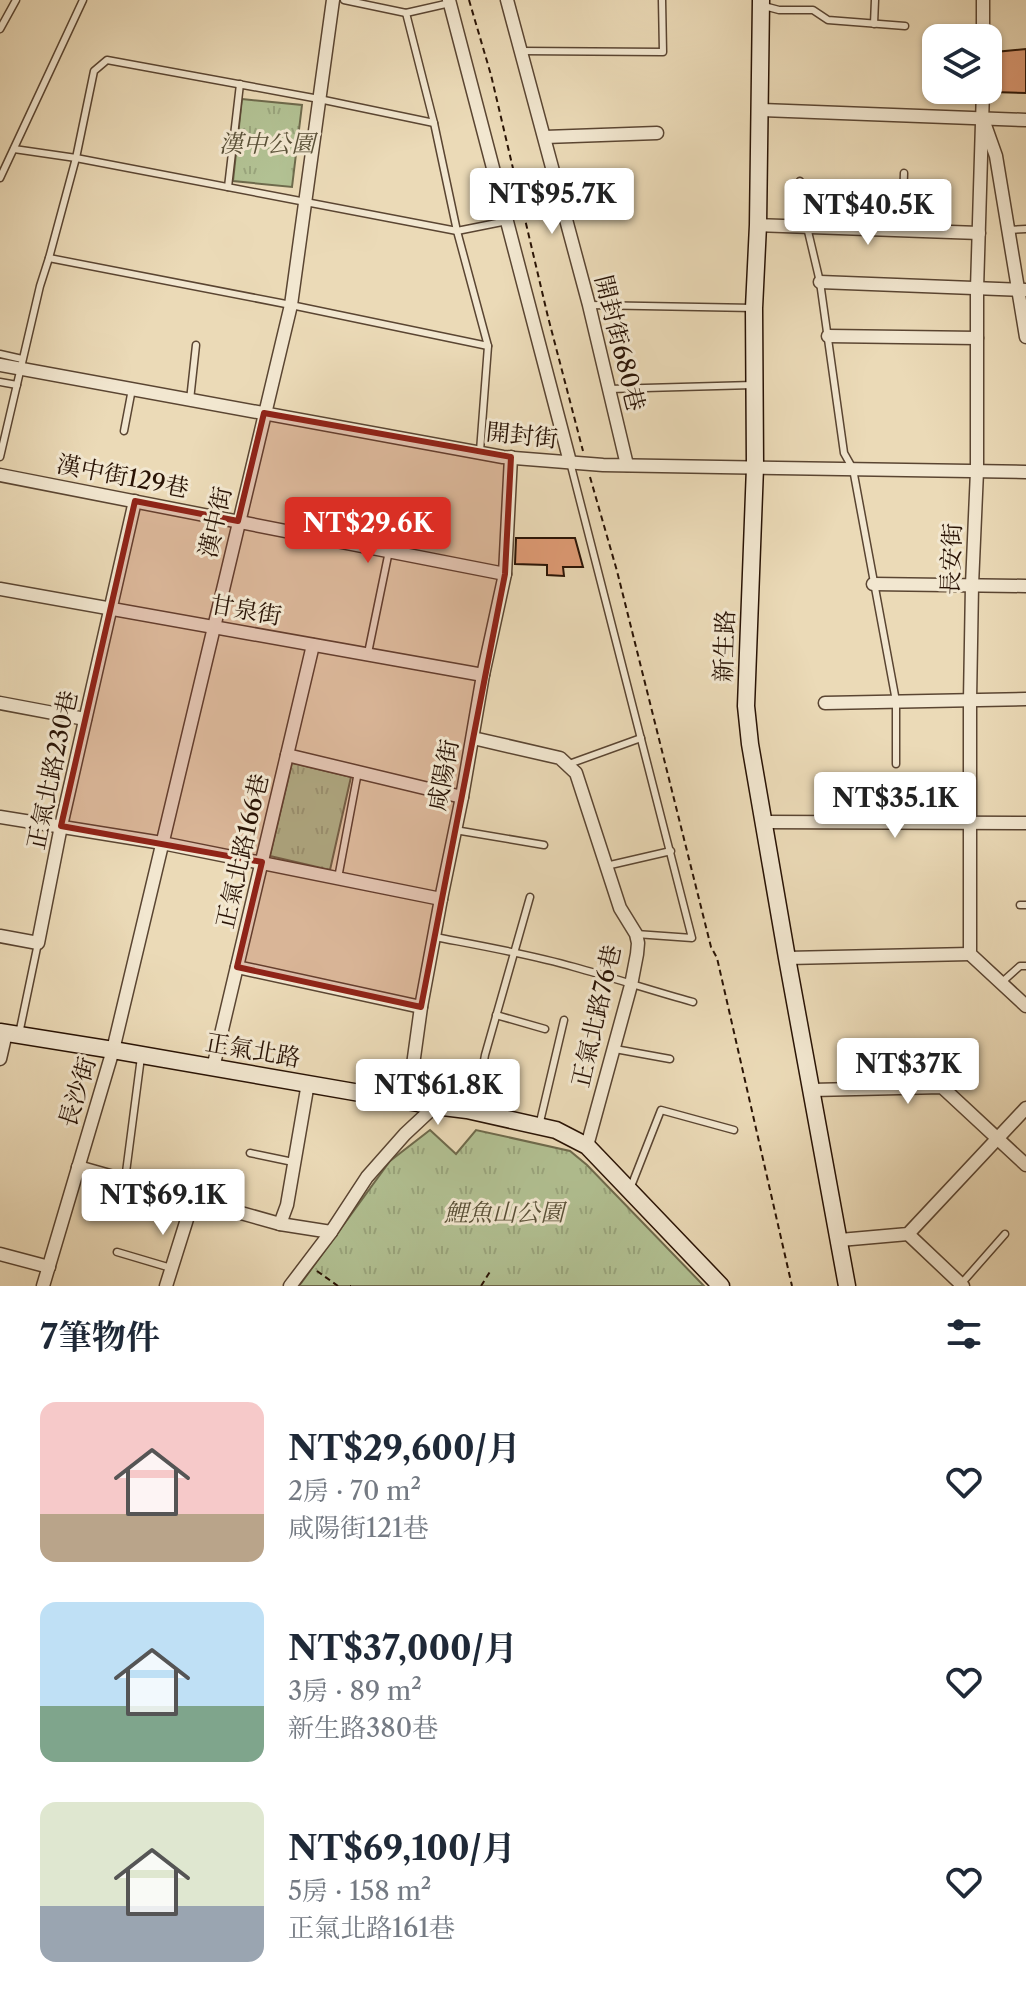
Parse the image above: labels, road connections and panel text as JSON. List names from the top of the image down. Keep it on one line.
{"streets":{"street":["開封街680巷","開封街","漢中街129巷","漢中街","長安街","甘泉街","新生路","正氣北路230巷","咸陽街","正氣北路166巷","正氣北路76巷","正氣北路","長沙街"]},"crossings":[["開封街680巷","開封街"],["開封街","漢中街"],["開封街","長安街"],["開封街","新生路"],["開封街","咸陽街"],["漢中街129巷","漢中街"],["漢中街129巷","正氣北路230巷"],["漢中街129巷","咸陽街"],["漢中街","甘泉街"],["漢中街","正氣北路"],["漢中街","長沙街"],["甘泉街","正氣北路230巷"],["甘泉街","咸陽街"],["甘泉街","正氣北路166巷"],["正氣北路230巷","正氣北路"],["咸陽街","正氣北路"],["正氣北路166巷","正氣北路"],["正氣北路76巷","正氣北路"],["正氣北路","長沙街"]],"parks":["漢中公園","鯉魚山公園"],"page":{"price":["NT$95.7K","NT$40.5K","NT$29.6K","NT$35.1K","NT$37K","NT$61.8K","NT$69.1K"],"heading":"7筆物件","list":[{"name":"NT$29,600/月","note":"2房 · 70 m² · 咸陽街121巷"},{"name":"NT$37,000/月","note":"3房 · 89 m² · 新生路380巷"},{"name":"NT$69,100/月","note":"5房 · 158 m² · 正氣北路161巷"}]}}
